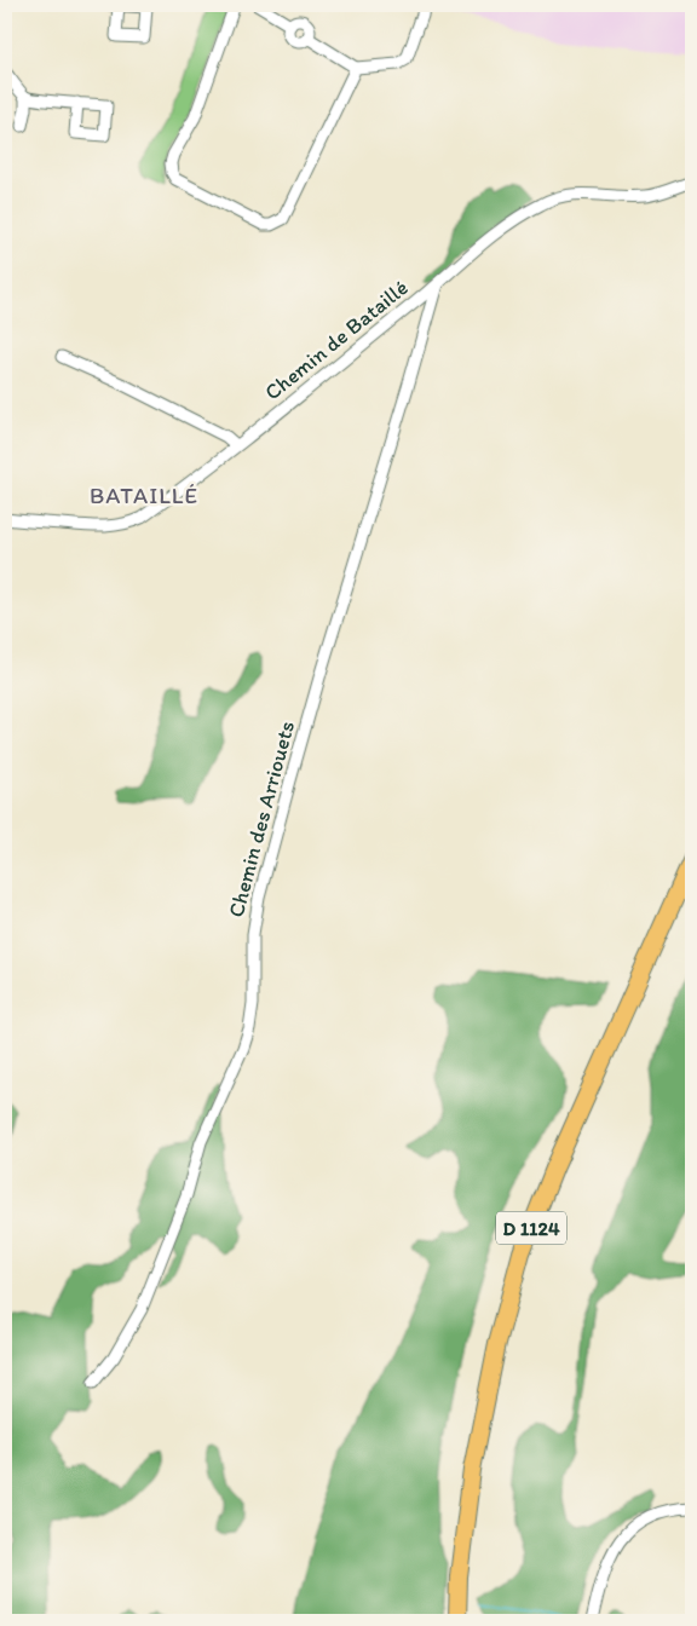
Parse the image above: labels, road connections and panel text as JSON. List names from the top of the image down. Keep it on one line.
{"streets":{"highway":["D 1124"],"street":["Chemin de Bataillé","Chemin des Arriouets"]},"crossings":[["Chemin de Bataillé","Chemin des Arriouets"]],"districts":["BATAILLÉ"]}
